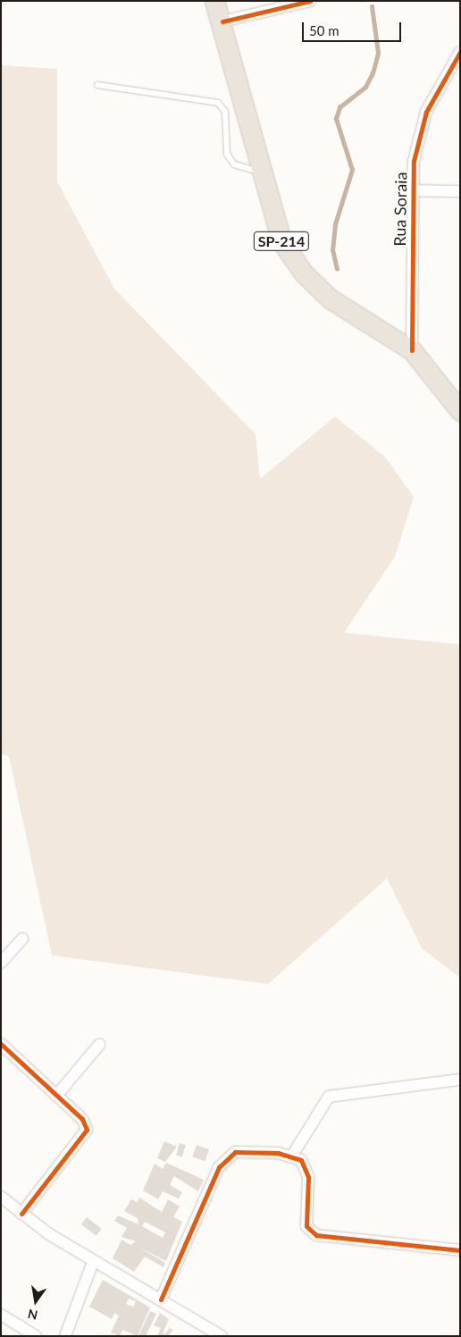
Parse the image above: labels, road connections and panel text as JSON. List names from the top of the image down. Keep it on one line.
{"streets":{"main road":["SP-214"],"street":["Rua Soraia"]},"crossings":[["Rua Soraia","SP-214"]],"scale_bar":"50 m","north":"bottom"}
